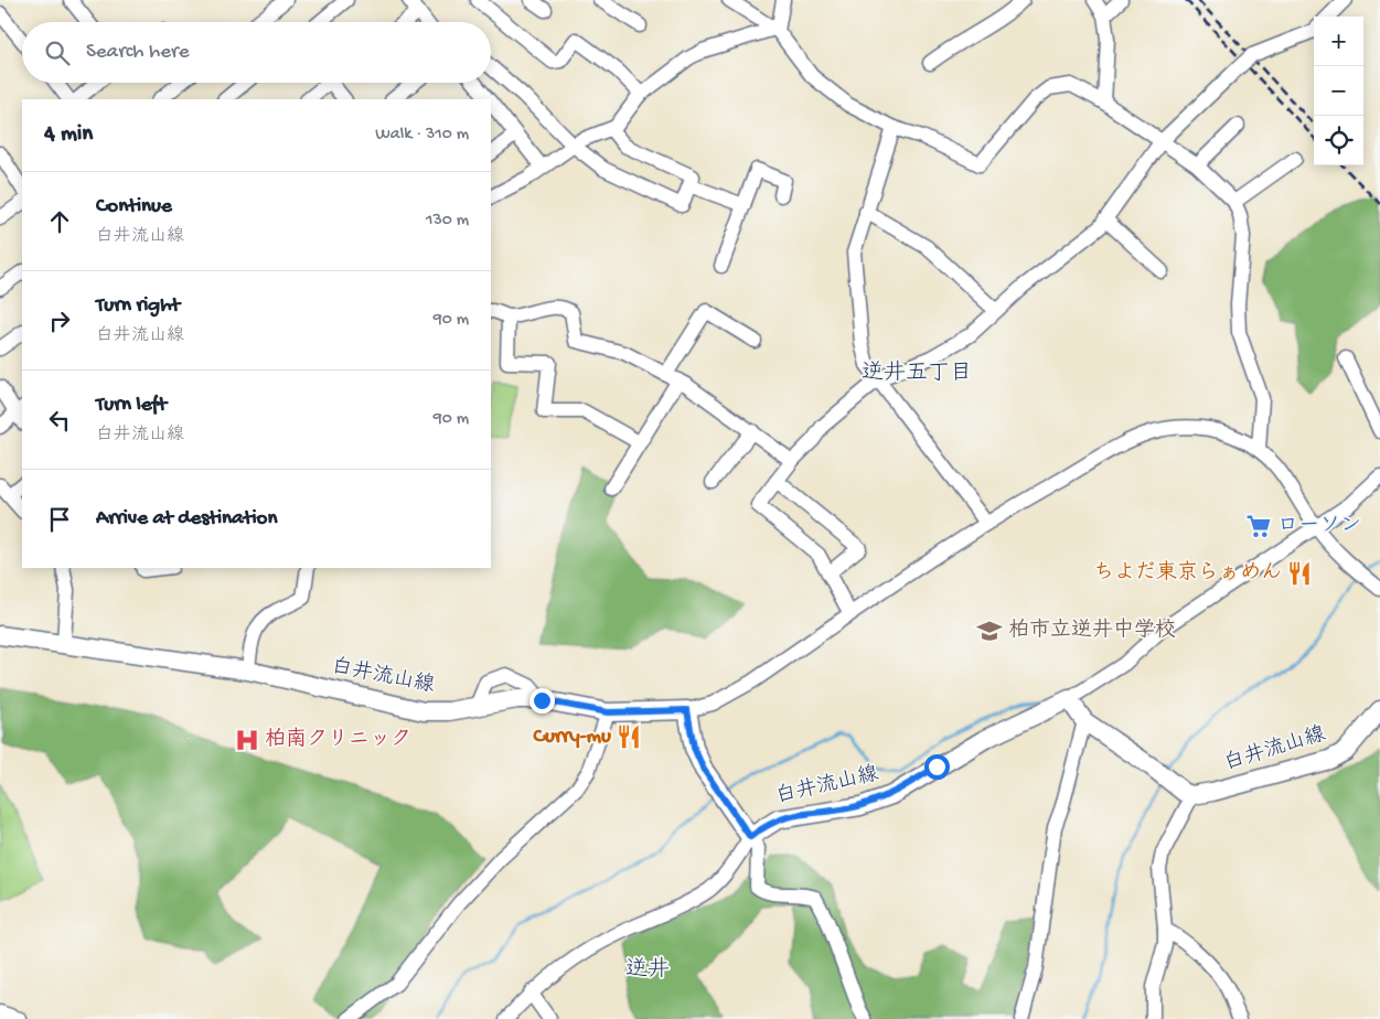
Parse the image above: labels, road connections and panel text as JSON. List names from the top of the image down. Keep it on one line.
{"streets":{"main road":["白井流山線"]},"districts":["逆井五丁目","逆井"],"places":{"supermarket":["ローソン"],"restaurant":["ちよだ東京らぁめん","Curry-mu"],"school or university":["柏市立逆井中学校"],"hospital":["柏南クリニック"]},"page":{"map_buttons":["+","−"],"search":"Search here","heading":["4 min","Walk · 310 m"],"list":[["Continue","白井流山線","130 m"],["Turn right","白井流山線","90 m"],["Turn left","白井流山線","90 m"],"Arrive at destination"]}}
